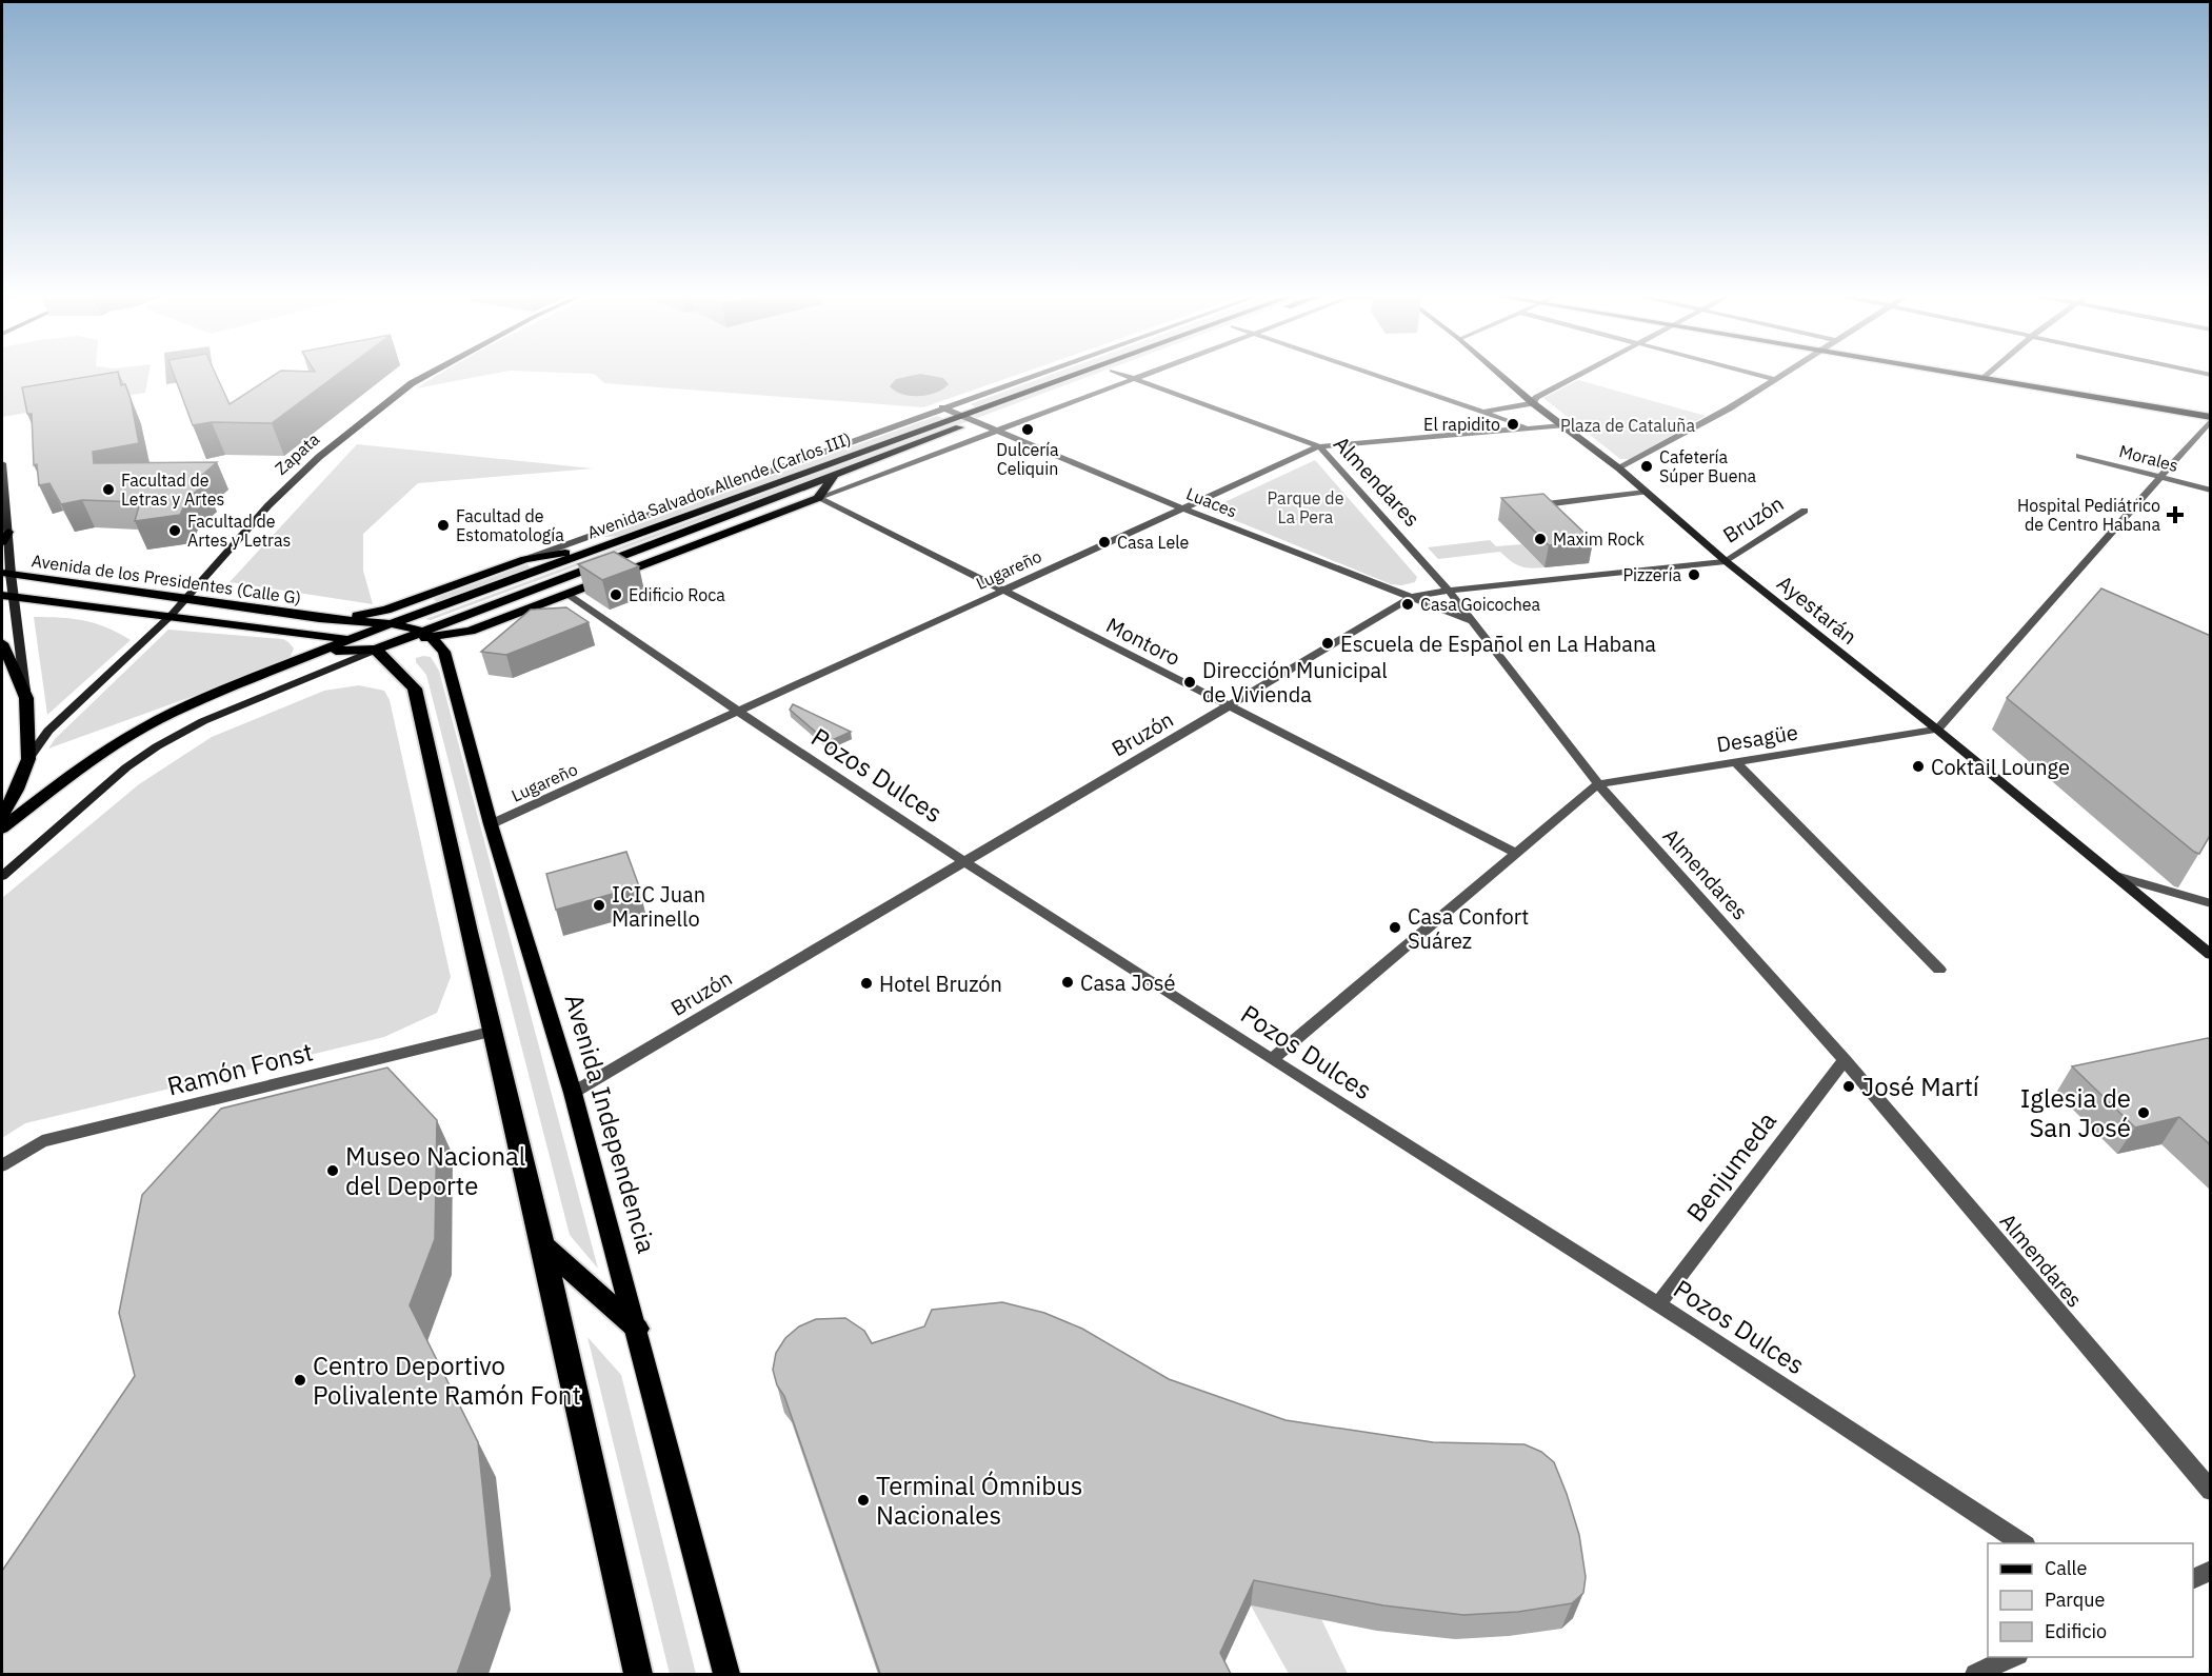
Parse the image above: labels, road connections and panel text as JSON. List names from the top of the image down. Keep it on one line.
{"streets":{"main road":["Zapata","Avenida Salvador Allende (Carlos III)","Avenida de los Presidentes (Calle G)","Ayestarán","Avenida Independencia"],"street":["Morales","Almendares","Luaces","Bruzón","Lugareño","Montoro","Desagüe","Pozos Dulces","Ramón Fonst","Benjumeda"]},"crossings":[["Zapata","Avenida de los Presidentes (Calle G)"],["Almendares","Luaces"],["Almendares","Bruzón"],["Almendares","Lugareño"],["Almendares","Desagüe"],["Almendares","Benjumeda"],["Avenida Salvador Allende (Carlos III)","Luaces"],["Avenida Salvador Allende (Carlos III)","Avenida de los Presidentes (Calle G)"],["Avenida Salvador Allende (Carlos III)","Avenida Independencia"],["Luaces","Bruzón"],["Luaces","Lugareño"],["Bruzón","Ayestarán"],["Bruzón","Montoro"],["Bruzón","Pozos Dulces"],["Bruzón","Avenida Independencia"],["Lugareño","Ayestarán"],["Lugareño","Montoro"],["Lugareño","Pozos Dulces"],["Lugareño","Avenida Independencia"],["Ayestarán","Desagüe"],["Pozos Dulces","Benjumeda"]],"parks":["Plaza de Cataluña","Parque de La Pera"],"places":{"other":["El rapidito","Dulcería Celiquin","Cafetería Súper Buena","Facultad de Letras y Artes","Facultad de Estomatología","Facultad de Artes y Letras","Maxim Rock","Casa Lele","Pizzería","Edificio Roca","Casa Goicochea","Escuela de Español en La Habana","Dirección Municipal de Vivienda","Coktail Lounge","ICIC Juan Marinello","Casa Confort Suárez","Casa José","Hotel Bruzón","José Martí","Iglesia de San José","Museo Nacional del Deporte","Centro Deportivo Polivalente Ramón Font","Terminal Ómnibus Nacionales"],"health":["Hospital Pediátrico de Centro Habana"]},"legend":["Calle","Parque","Edificio"]}
